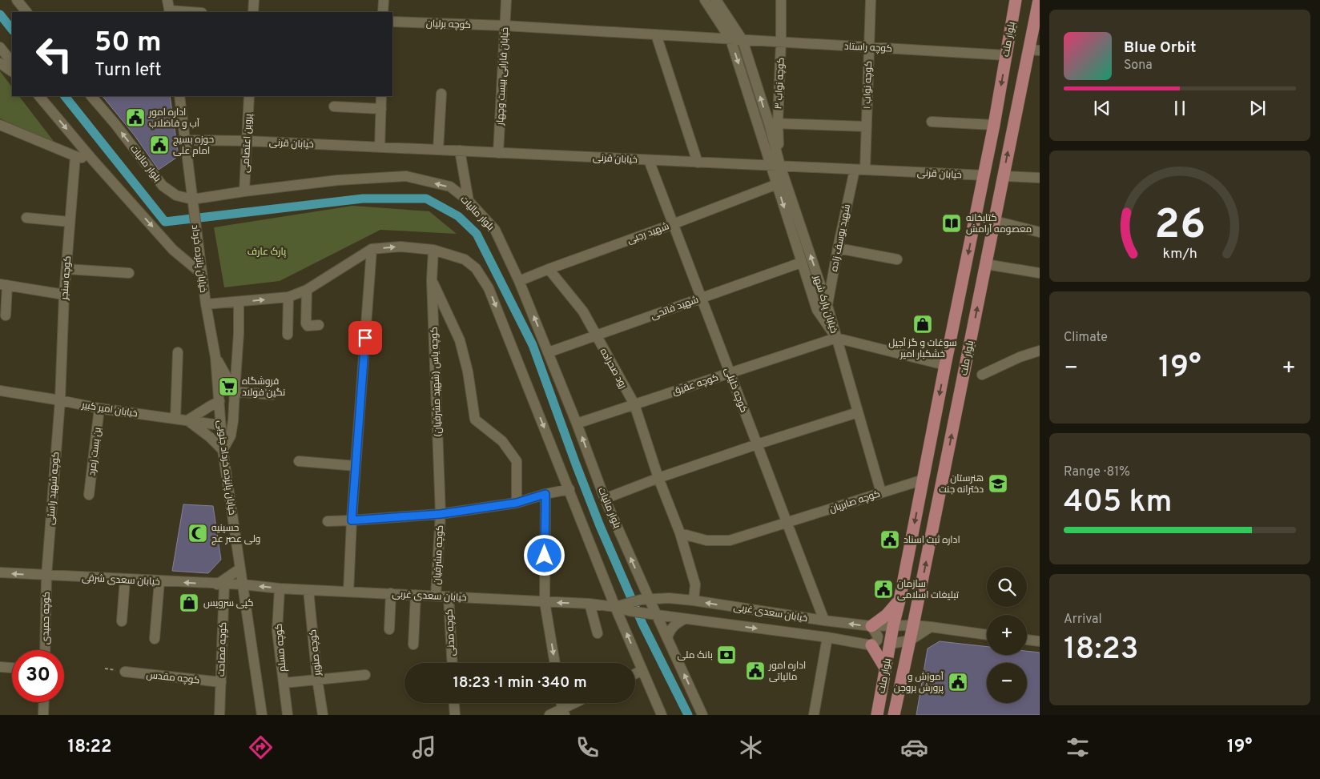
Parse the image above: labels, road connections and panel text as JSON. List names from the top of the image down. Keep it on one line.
{"streets":{"main road":["بلوار ملت"],"street":["کوچه برلیان","کوچه راستاد","خیابان فارابی بیست وچهار","کوچه نواب ۳","کوچه نواب ۱","پروین اعتصامی","خیابان قرنی","بلوار مالیات","شهید رجبی","شهید یوسف زاده","خیابان پانزده خرداد","کوچه سنجر","خیابان پارک شهر","شهید فاتحی","رود صحراده","کوچه یاس (شهید مشرفیان)","کوچه عقیق","کوچه خلیلی","خیابان امیر کبیر","بن بست زمرد","خیابان پانزده خرداد جنوبی","کوچه شهید راستی","کوچه صابریان","کوچه مشرفیان","خیابان سعدی شرقی","خیابان سعدی غربی","کوچه حمیدی","کوچه مدنی","کوچه مسلم","کوچه فصاحت","کوچه صنوبر","کوچه مقدس"]},"crossings":[["کوچه برلیان","کوچه راستاد"],["کوچه برلیان","خیابان فارابی بیست وچهار"],["بلوار ملت","کوچه راستاد"],["بلوار ملت","خیابان قرنی"],["بلوار ملت","کوچه صابریان"],["بلوار ملت","خیابان سعدی غربی"],["کوچه راستاد","کوچه نواب ۳"],["کوچه راستاد","کوچه نواب ۱"],["کوچه راستاد","خیابان پارک شهر"],["خیابان فارابی بیست وچهار","خیابان قرنی"],["کوچه نواب ۳","خیابان قرنی"],["کوچه نواب ۳","خیابان پارک شهر"],["کوچه نواب ۱","خیابان قرنی"],["پروین اعتصامی","خیابان قرنی"],["پروین اعتصامی","بلوار مالیات"],["خیابان قرنی","شهید یوسف زاده"],["خیابان قرنی","خیابان پارک شهر"],["خیابان قرنی","کوچه خلیلی"],["بلوار مالیات","شهید رجبی"],["بلوار مالیات","خیابان پانزده خرداد"],["بلوار مالیات","شهید فاتحی"],["بلوار مالیات","کوچه عقیق"],["بلوار مالیات","خیابان سعدی غربی"],["شهید رجبی","خیابان پارک شهر"],["شهید رجبی","رود صحراده"],["شهید رجبی","کوچه خلیلی"],["شهید یوسف زاده","خیابان پارک شهر"],["خیابان پانزده خرداد","خیابان پانزده خرداد جنوبی"],["کوچه سنجر","خیابان امیر کبیر"],["کوچه سنجر","کوچه شهید راستی"],["خیابان پارک شهر","شهید فاتحی"],["خیابان پارک شهر","کوچه عقیق"],["شهید فاتحی","رود صحراده"],["شهید فاتحی","کوچه خلیلی"],["رود صحراده","کوچه عقیق"],["رود صحراده","کوچه صابریان"],["رود صحراده","خیابان سعدی غربی"],["کوچه یاس (شهید مشرفیان)","کوچه مشرفیان"],["کوچه عقیق","کوچه خلیلی"],["کوچه خلیلی","کوچه صابریان"],["کوچه خلیلی","خیابان سعدی غربی"],["خیابان امیر کبیر","بن بست زمرد"],["خیابان امیر کبیر","خیابان پانزده خرداد جنوبی"],["خیابان امیر کبیر","کوچه شهید راستی"],["خیابان پانزده خرداد جنوبی","خیابان سعدی شرقی"],["خیابان پانزده خرداد جنوبی","خیابان سعدی غربی"],["کوچه شهید راستی","خیابان سعدی شرقی"],["کوچه شهید راستی","کوچه حمیدی"],["کوچه مشرفیان","خیابان سعدی غربی"],["خیابان سعدی شرقی","خیابان سعدی غربی"],["خیابان سعدی شرقی","کوچه حمیدی"],["خیابان سعدی شرقی","کوچه فصاحت"],["خیابان سعدی غربی","کوچه مدنی"],["خیابان سعدی غربی","کوچه مسلم"],["خیابان سعدی غربی","کوچه صنوبر"],["کوچه فصاحت","کوچه مقدس"]],"one_way":["خیابان سعدی شرقی"],"parks":["پارک عارف"],"places":{"public building":["اداره امور آب و فاضلاب","حوزه بسیج امام علی","اداره ثبت اسناد","سازمان تبلیغات اسلامی","اداره امور مالیاتی","آموزش و پرورش بروجن"],"library":["کتابخانه معصومه آرامش"],"shop":["سوغات و گز آجیل خشکبار امیر","کپی سرویس"],"supermarket":["فروشگاه نگین فولاد"],"school or university":["هنرستان دخترانه جنت"],"mosque":["حسینیه ولی عصر عج"],"bank":["بانک ملی"]},"page":{"turn":["50 m","Turn left"],"song":["Blue Orbit","Sona"],"tile":["Climate",["Range · 81%","405 km"],["Arrival","18:23"]],"heat":["−","19°","+"],"map_buttons":["+","−"],"limit":"30","trip":"18:23 · 1 min · 340 m","tabs":["18:22","19°"],"gauge":["26","km/h"]}}
